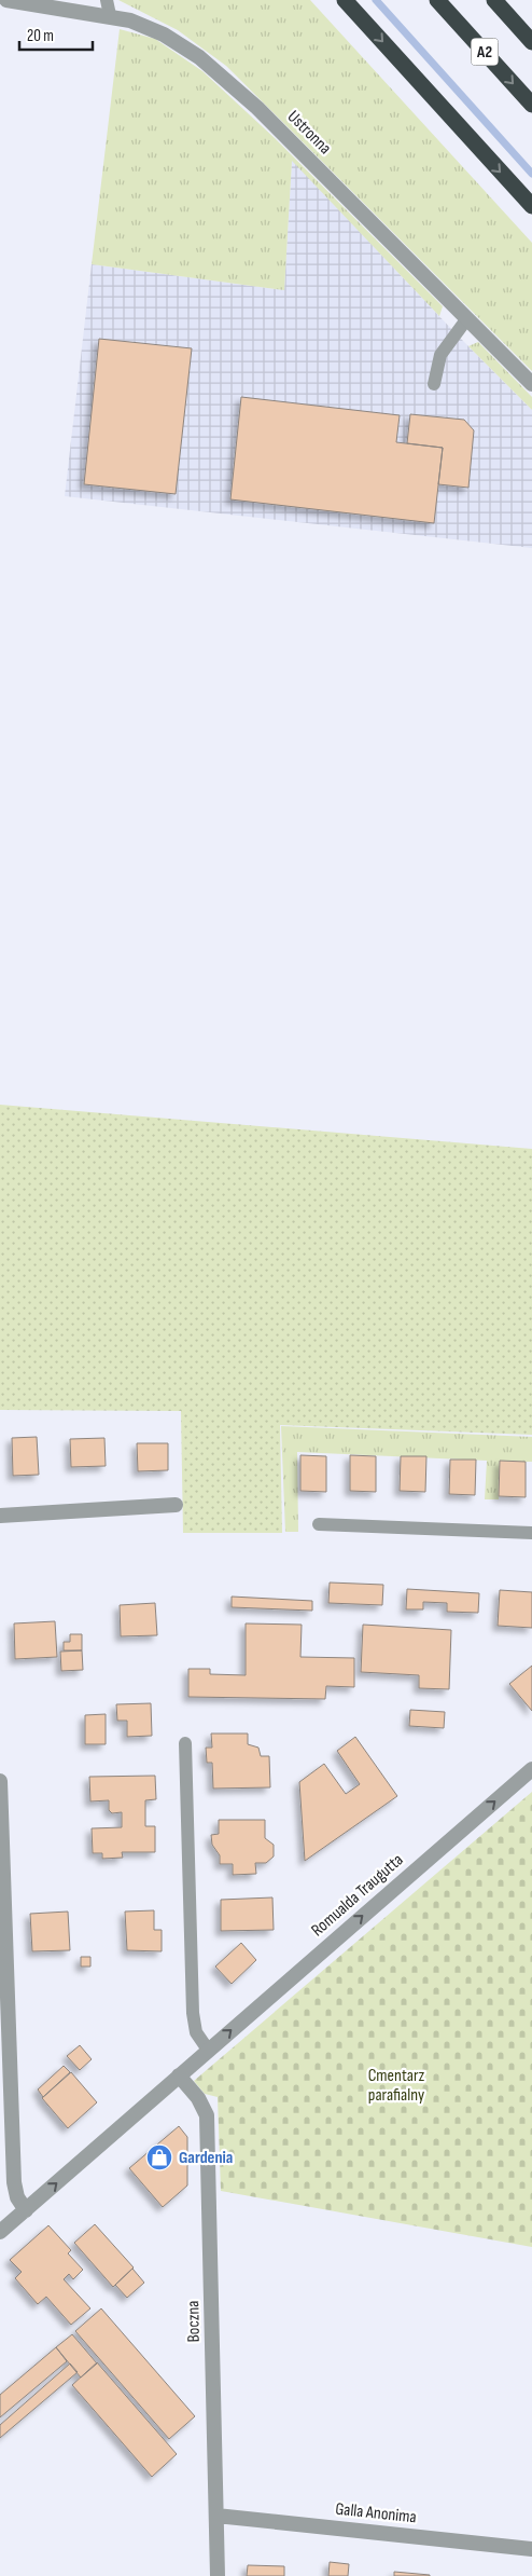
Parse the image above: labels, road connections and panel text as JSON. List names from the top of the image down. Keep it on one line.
{"streets":{"highway":["A2"],"street":["Ustronna","Romualda Traugutta","Boczna","Galla Anonima"]},"crossings":[["Romualda Traugutta","Boczna"],["Boczna","Galla Anonima"]],"one_way":["Romualda Traugutta"],"parks":["Cmentarz parafialny"],"places":{"shop":["Gardenia"]},"scale_bar":"20 m"}
